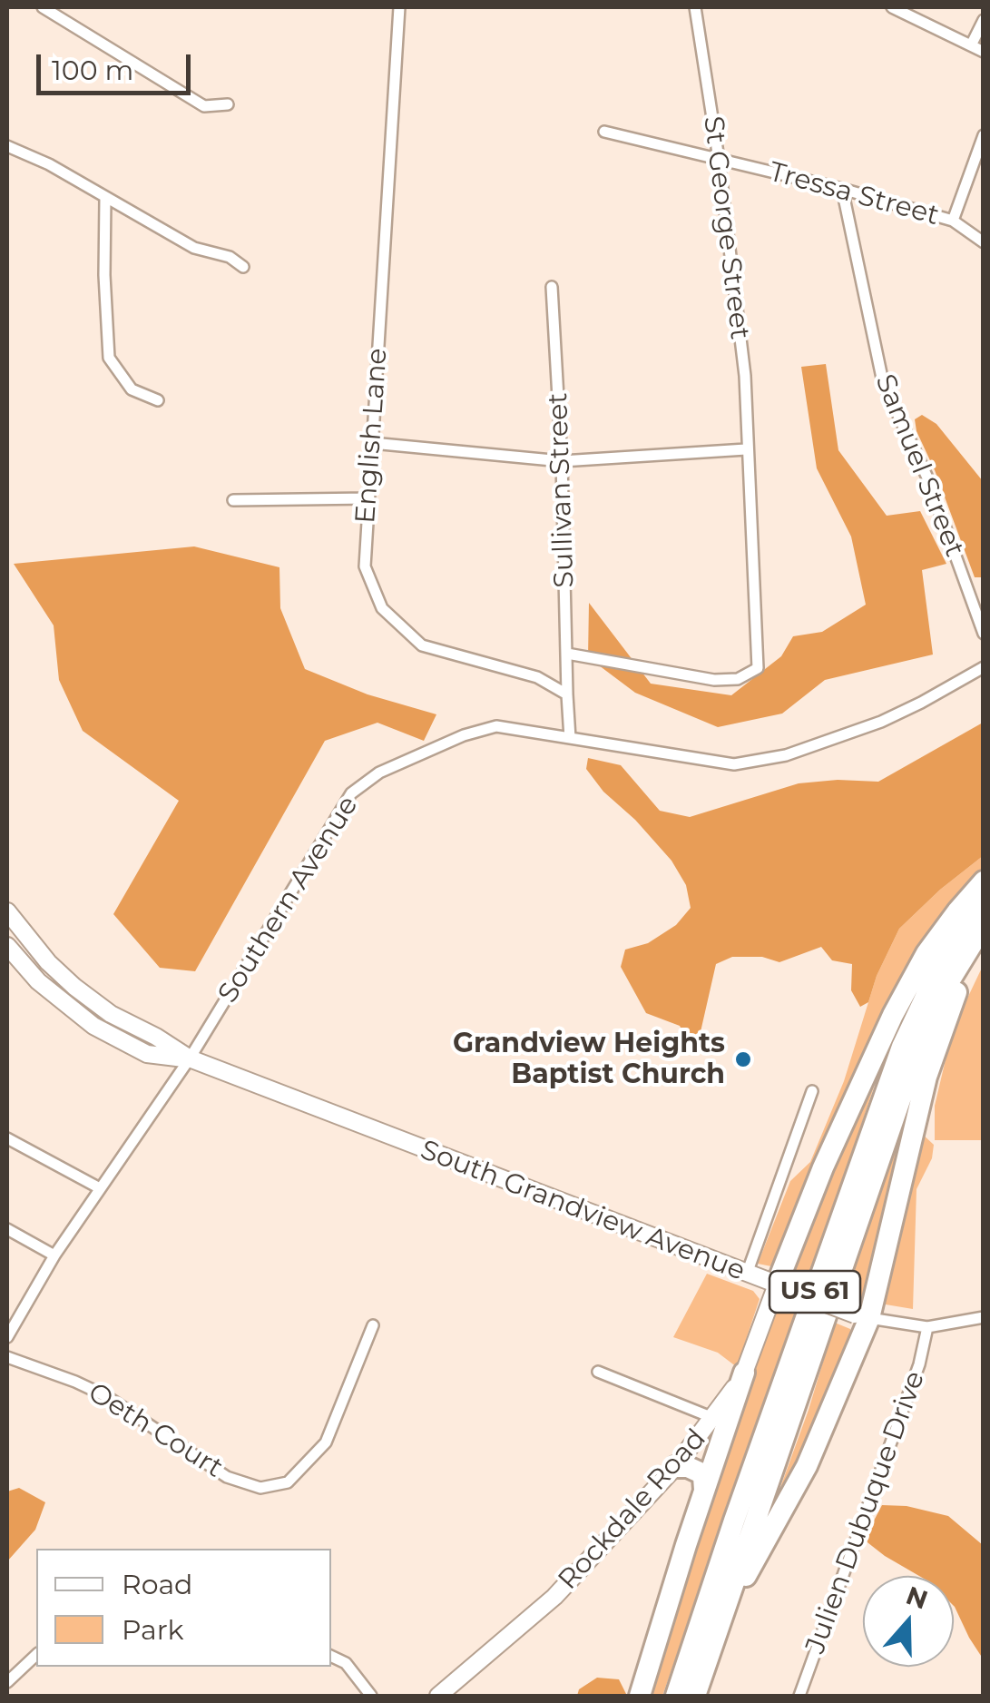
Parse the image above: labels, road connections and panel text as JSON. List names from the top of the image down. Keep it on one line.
{"streets":{"highway":["US 61"],"main road":["South Grandview Avenue","Rockdale Road"],"street":["Tressa Street","St George Street","English Lane","Samuel Street","Sullivan Street","Southern Avenue","Oeth Court","Julien Dubuque Drive"]},"crossings":[["Tressa Street","St George Street"],["Tressa Street","Samuel Street"],["St George Street","Sullivan Street"],["English Lane","Sullivan Street"],["Southern Avenue","South Grandview Avenue"],["South Grandview Avenue","Rockdale Road"],["South Grandview Avenue","Julien Dubuque Drive"]],"places":["Grandview Heights Baptist Church"],"legend":["Road","Park"],"scale_bar":"100 m","north":"top"}
